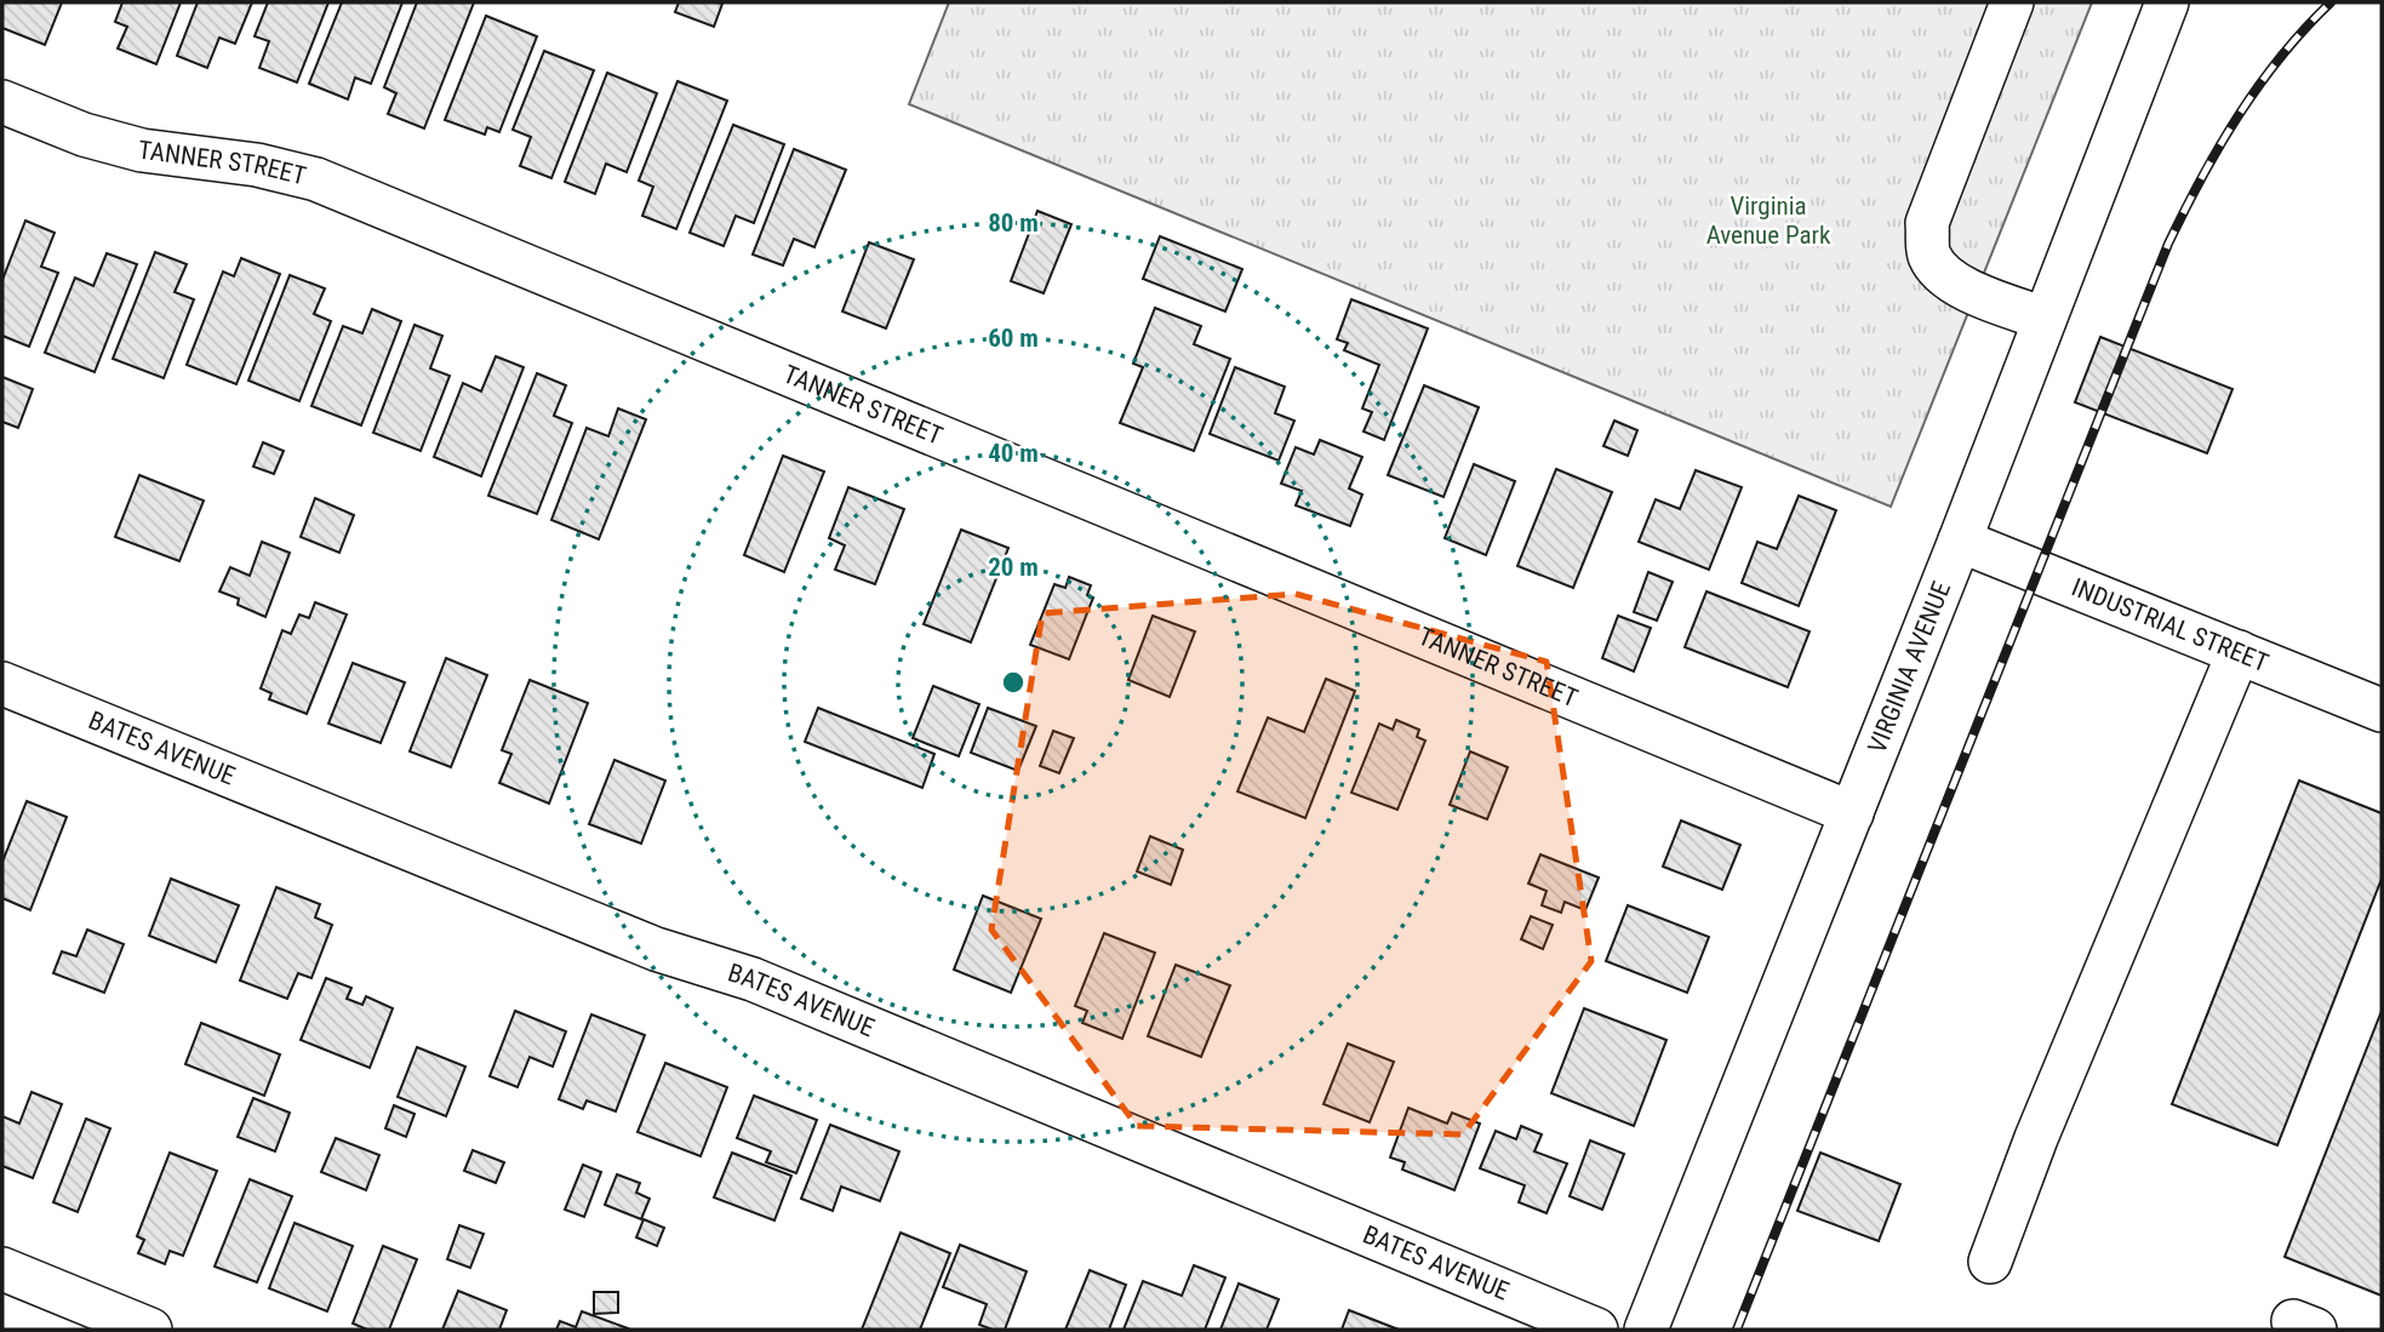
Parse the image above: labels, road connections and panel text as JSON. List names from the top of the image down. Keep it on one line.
{"streets":{"street":["TANNER STREET","INDUSTRIAL STREET","VIRGINIA AVENUE","BATES AVENUE"]},"crossings":[["TANNER STREET","VIRGINIA AVENUE"],["INDUSTRIAL STREET","VIRGINIA AVENUE"]],"parks":["Virginia Avenue Park"],"rings":["80 m","60 m","40 m","20 m"]}
